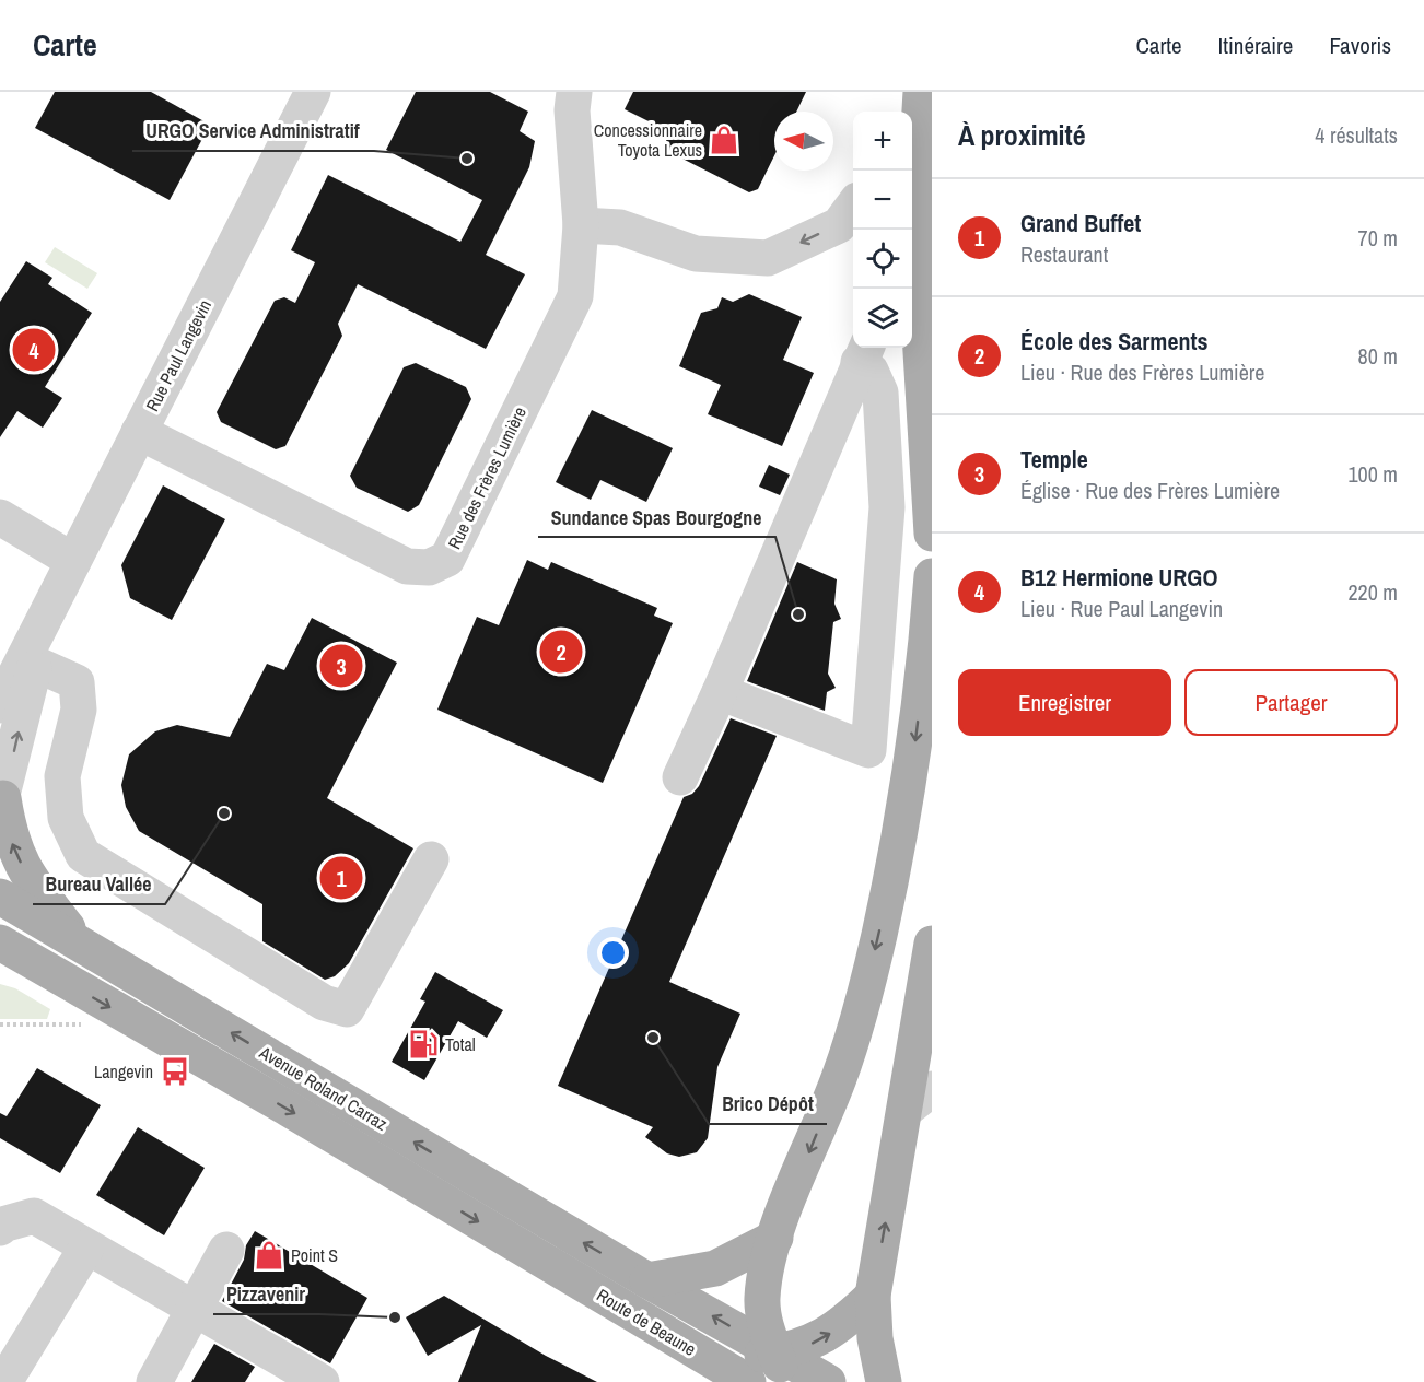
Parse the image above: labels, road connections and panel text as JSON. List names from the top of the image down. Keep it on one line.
{"streets":{"main road":["Avenue Roland Carraz","Route de Beaune"],"street":["Rue Paul Langevin","Rue des Frères Lumière"]},"crossings":[["Rue Paul Langevin","Rue des Frères Lumière"],["Avenue Roland Carraz","Route de Beaune"]],"places":{"shop":["Concessionnaire Toyota Lexus","Point S"],"other":["URGO Service Administratif","Sundance Spas Bourgogne","Bureau Vallée","Brico Dépôt","Pizzavenir"],"fuel station":["Total"],"bus stop":["Langevin"]},"north":"left","page":{"header":"Carte","nav":["Carte","Itinéraire","Favoris"],"heading":["À proximité","4 résultats"],"map_buttons":["+","−"],"list":[{"mark":"1","name":"Grand Buffet","note":"Restaurant","value":"70 m"},{"mark":"2","name":"École des Sarments","note":"Lieu · Rue des Frères Lumière","value":"80 m"},{"mark":"3","name":"Temple","note":"Église · Rue des Frères Lumière","value":"100 m"},{"mark":"4","name":"B12 Hermione URGO","note":"Lieu · Rue Paul Langevin","value":"220 m"}],"pins":["4","2","3","1"],"buttons":["Enregistrer","Partager"]}}
